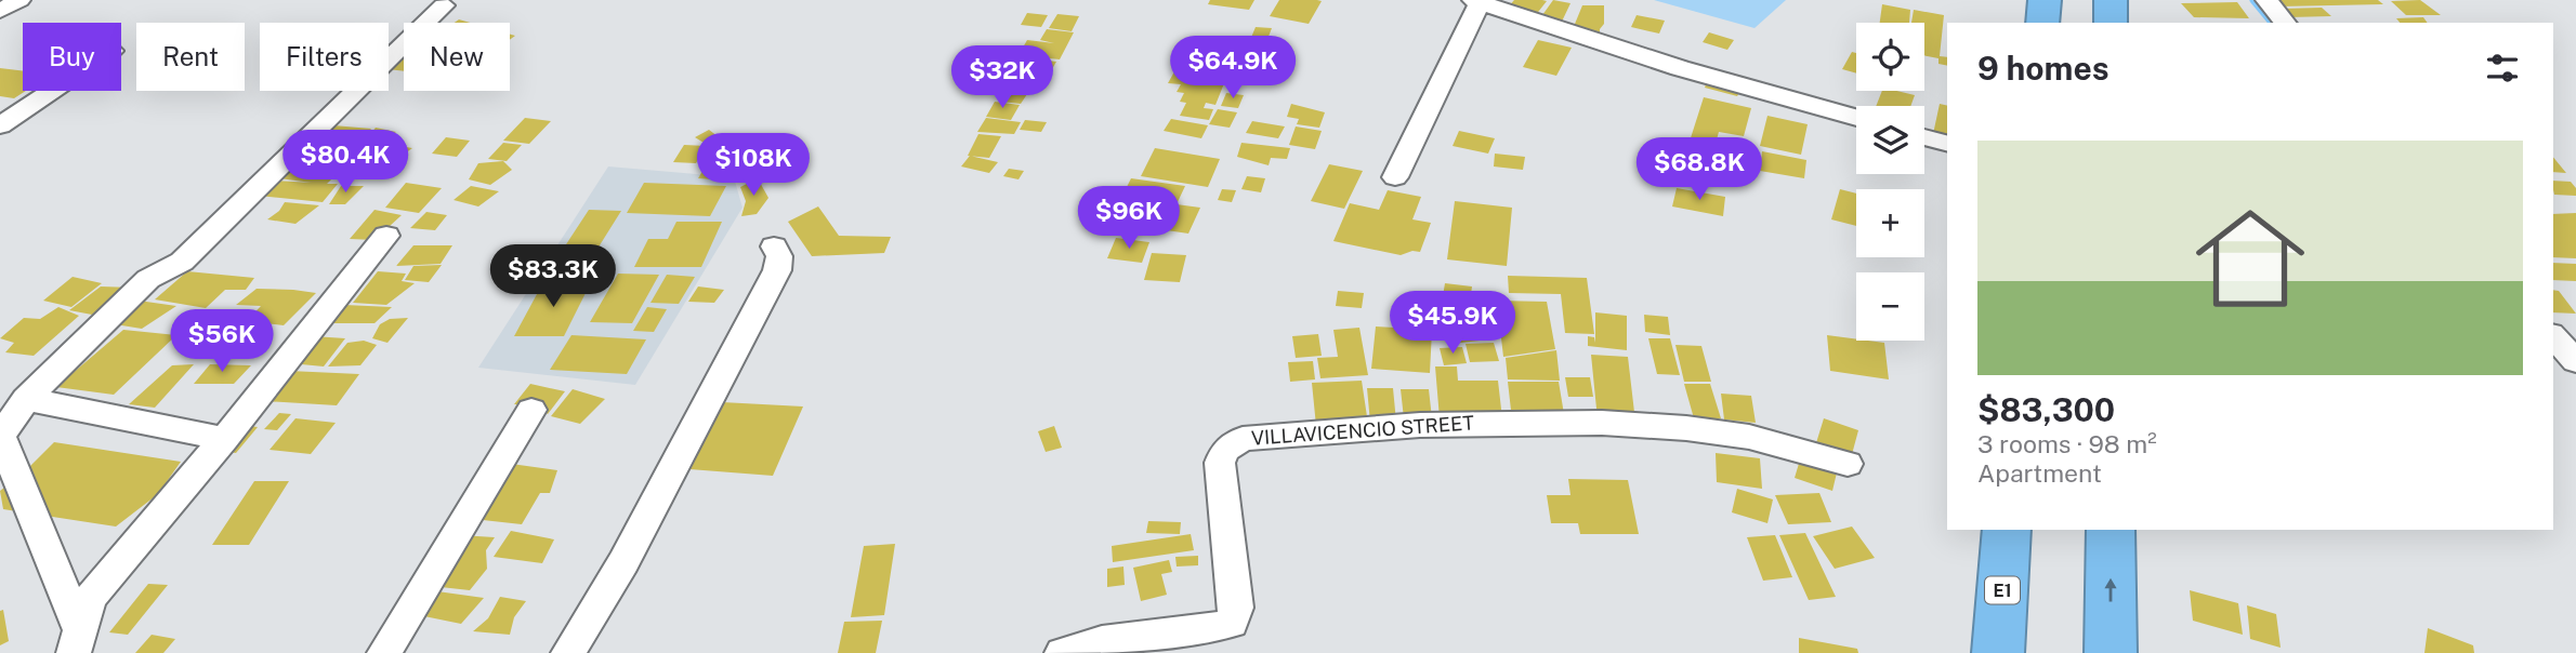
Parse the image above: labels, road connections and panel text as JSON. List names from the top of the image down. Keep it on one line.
{"streets":{"highway":["E1"],"street":["VILLAVICENCIO STREET"]},"page":{"map_buttons":["+","−"],"chip":["Buy","Rent","Filters","New"],"heading":"9 homes","price":["$64.9K","$32K","$80.4K","$108K","$68.8K","$96K","$83.3K","$45.9K","$56K"],"list":[{"name":"$83,300","note":"3 rooms · 98 m² · Apartment"}]}}
